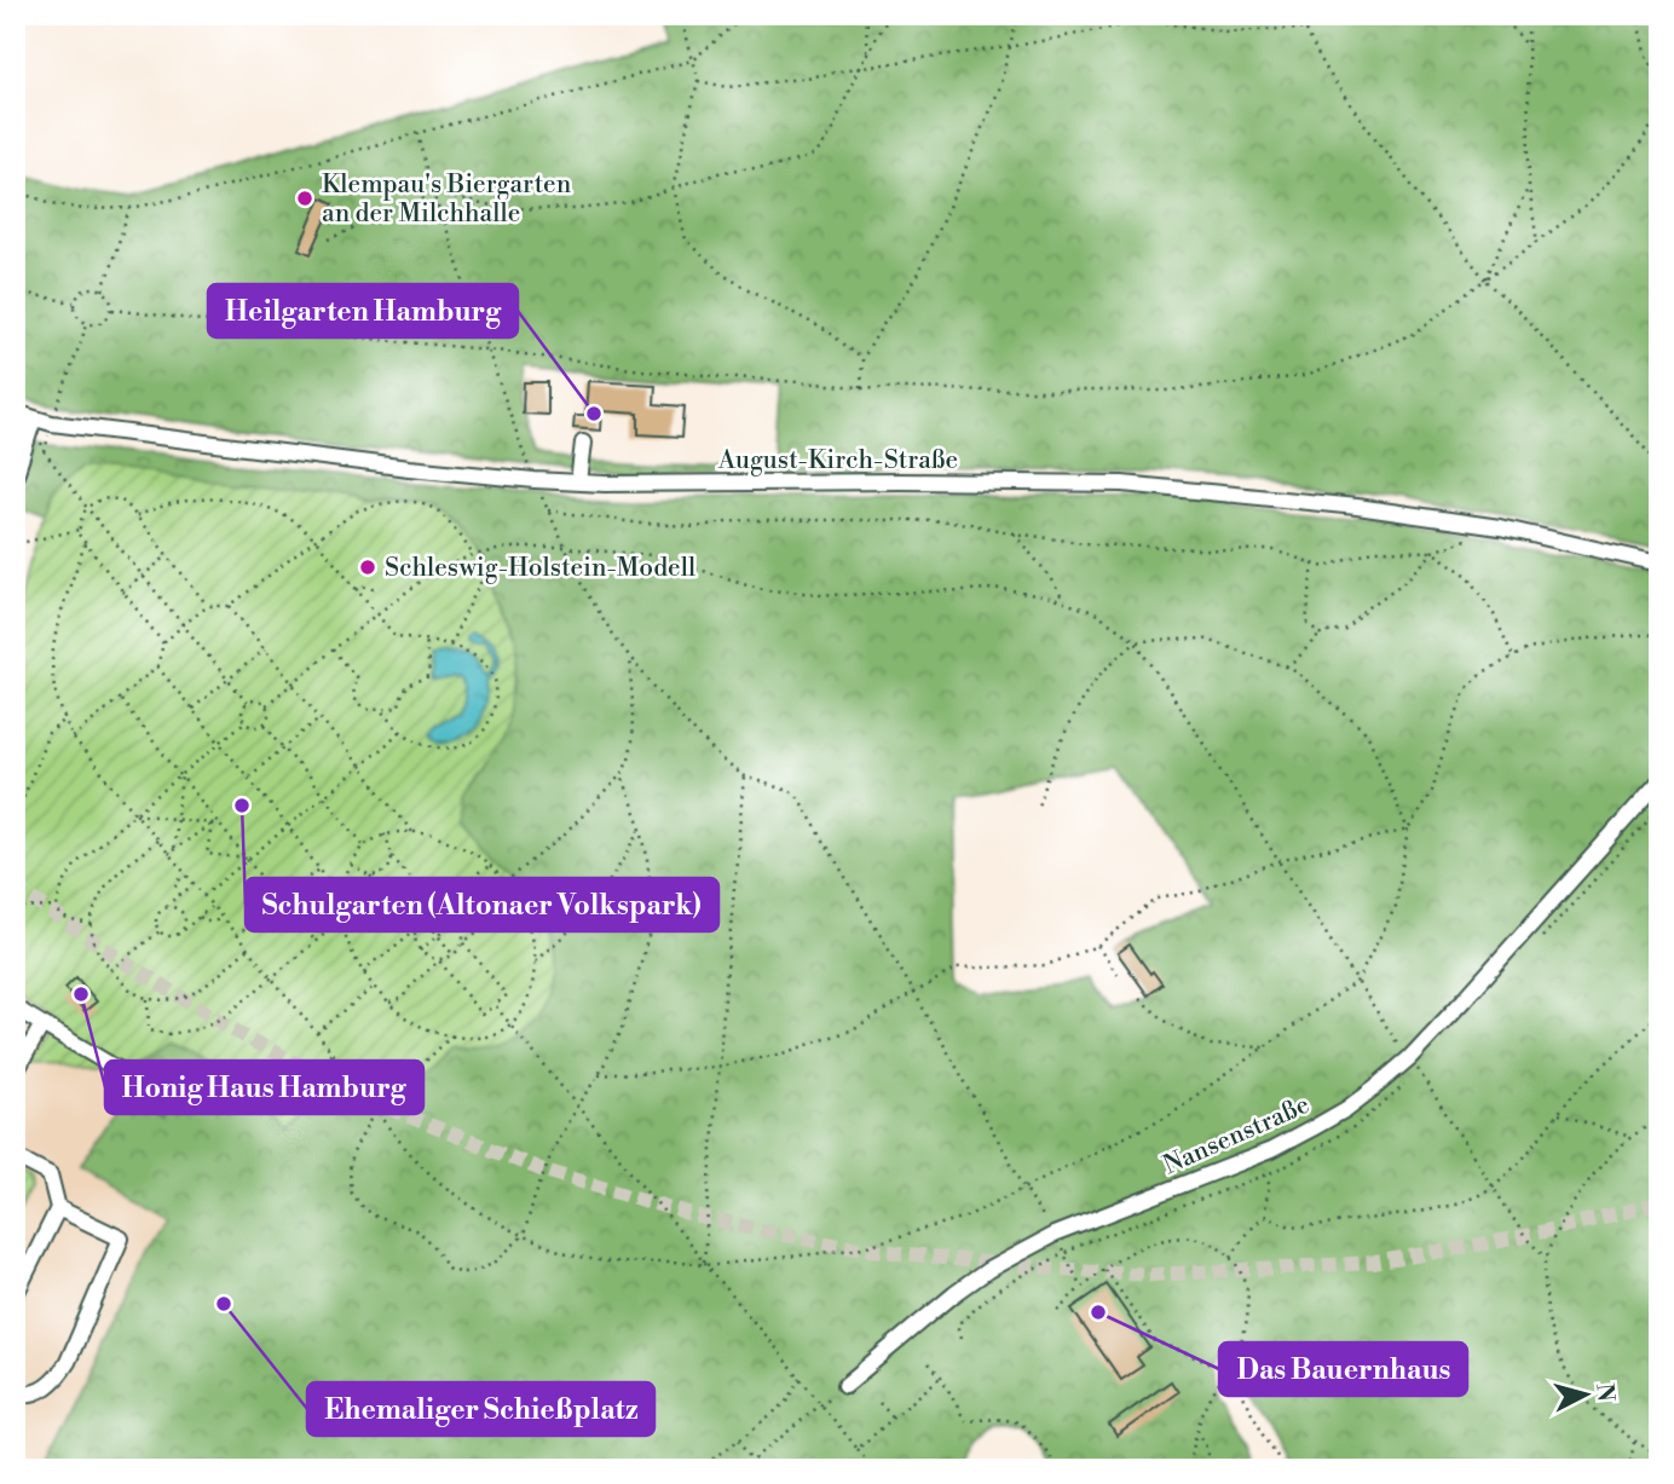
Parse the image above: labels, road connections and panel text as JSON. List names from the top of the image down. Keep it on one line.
{"streets":{"street":["August-Kirch-Straße","Nansenstraße"]},"places":["Klempau's Biergarten an der Milchhalle","Heilgarten Hamburg","Schleswig-Holstein-Modell","Schulgarten (Altonaer Volkspark)","Honig Haus Hamburg","Ehemaliger Schießplatz","Das Bauernhaus"],"north":"right"}
